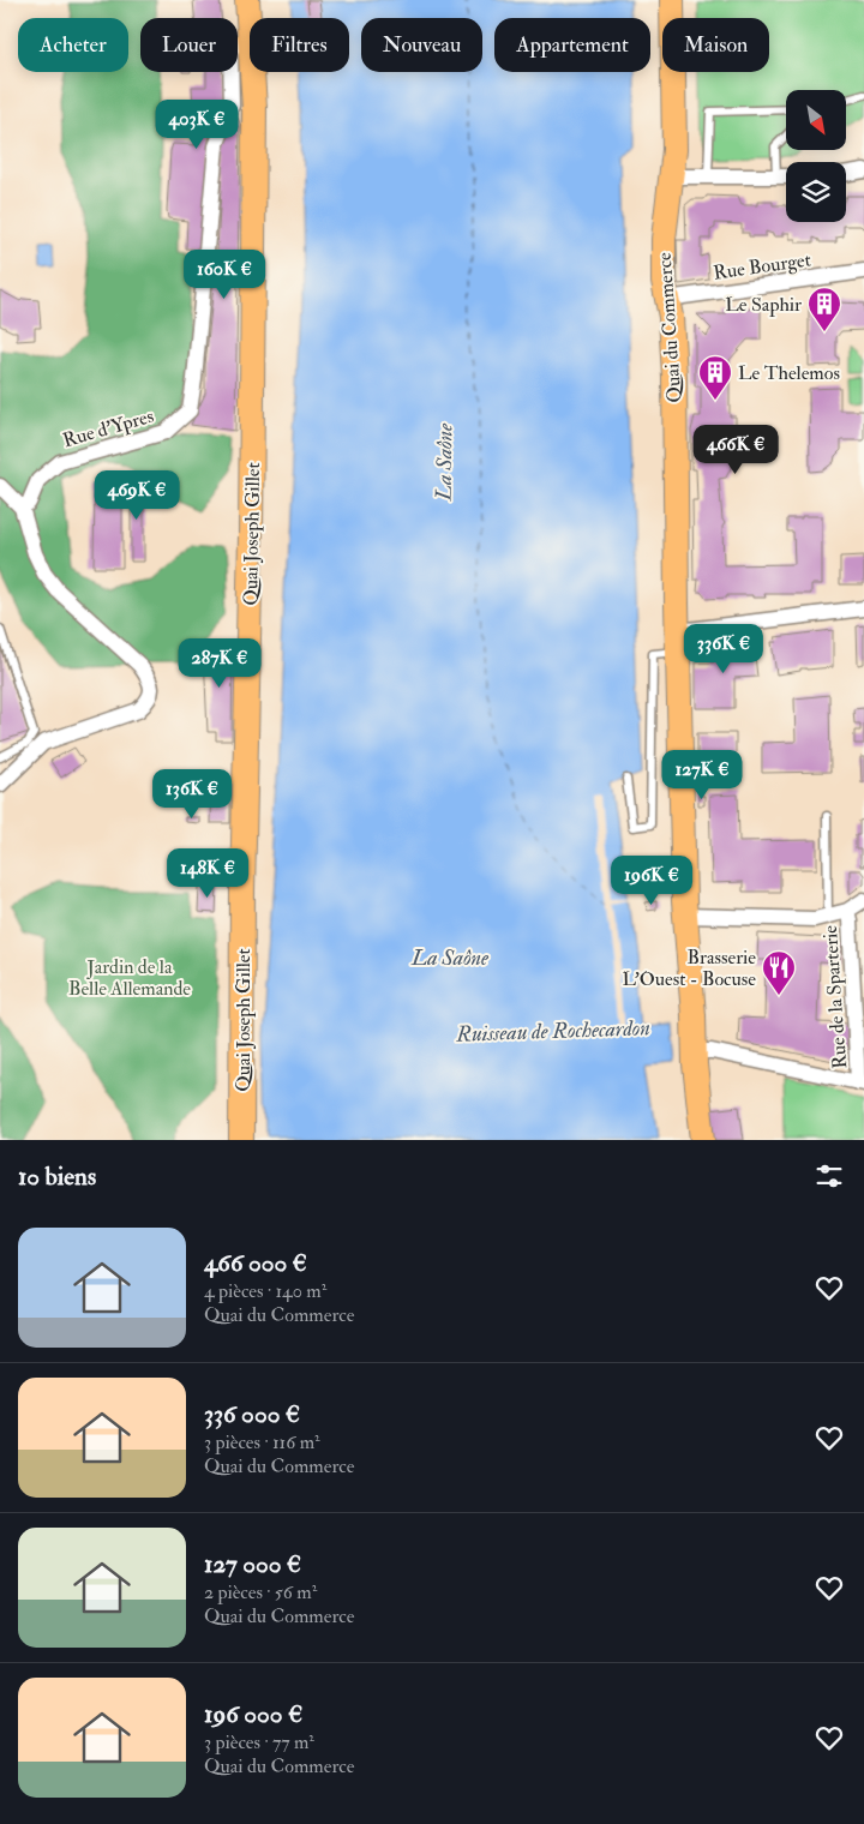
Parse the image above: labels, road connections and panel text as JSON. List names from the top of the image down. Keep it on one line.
{"streets":{"main road":["Quai du Commerce","Quai Joseph Gillet"],"street":["Rue Bourget","Rue d'Ypres","Rue de la Sparterie"]},"crossings":[["Rue Bourget","Quai du Commerce"],["Rue d'Ypres","Quai Joseph Gillet"]],"water":["La Saône","Ruisseau de Rochecardon"],"parks":["Jardin de la Belle Allemande"],"places":{"building":["Le Saphir","Le Thelemos"],"restaurant":["Brasserie L'Ouest - Bocuse"]},"north":"bottom right","page":{"chip":["Acheter","Louer","Filtres","Nouveau","Appartement","Maison"],"price":["403K €","160K €","466K €","469K €","336K €","287K €","127K €","136K €","148K €","196K €"],"heading":"10 biens","list":[{"name":"466 000 €","note":"4 pièces · 140 m² · Quai du Commerce"},{"name":"336 000 €","note":"3 pièces · 116 m² · Quai du Commerce"},{"name":"127 000 €","note":"2 pièces · 56 m² · Quai du Commerce"},{"name":"196 000 €","note":"3 pièces · 77 m² · Quai du Commerce"}]}}
